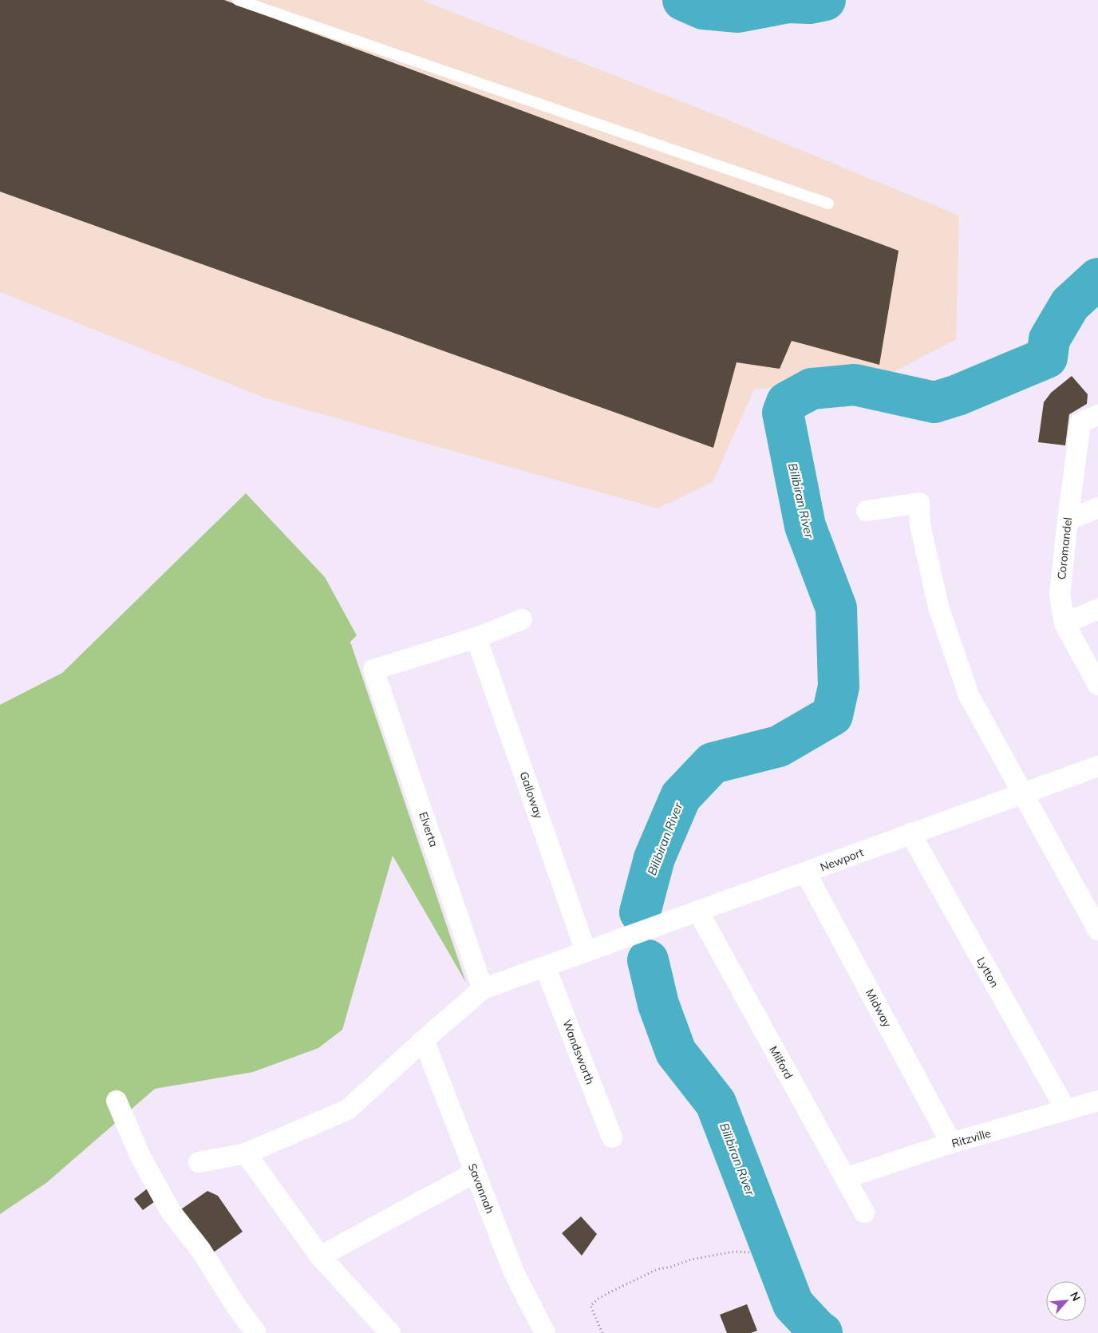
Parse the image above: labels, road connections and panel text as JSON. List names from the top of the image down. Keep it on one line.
{"streets":{"street":["Coromandel","Galloway","Elverta","Newport","Lytton","Midway","Wandsworth","Milford","Ritzville","Savannah"]},"crossings":[["Galloway","Elverta"],["Galloway","Newport"],["Elverta","Newport"],["Newport","Lytton"],["Newport","Midway"],["Newport","Wandsworth"],["Newport","Milford"],["Lytton","Ritzville"],["Midway","Ritzville"],["Milford","Ritzville"]],"water":["Bilibiran River"],"north":"top right"}
